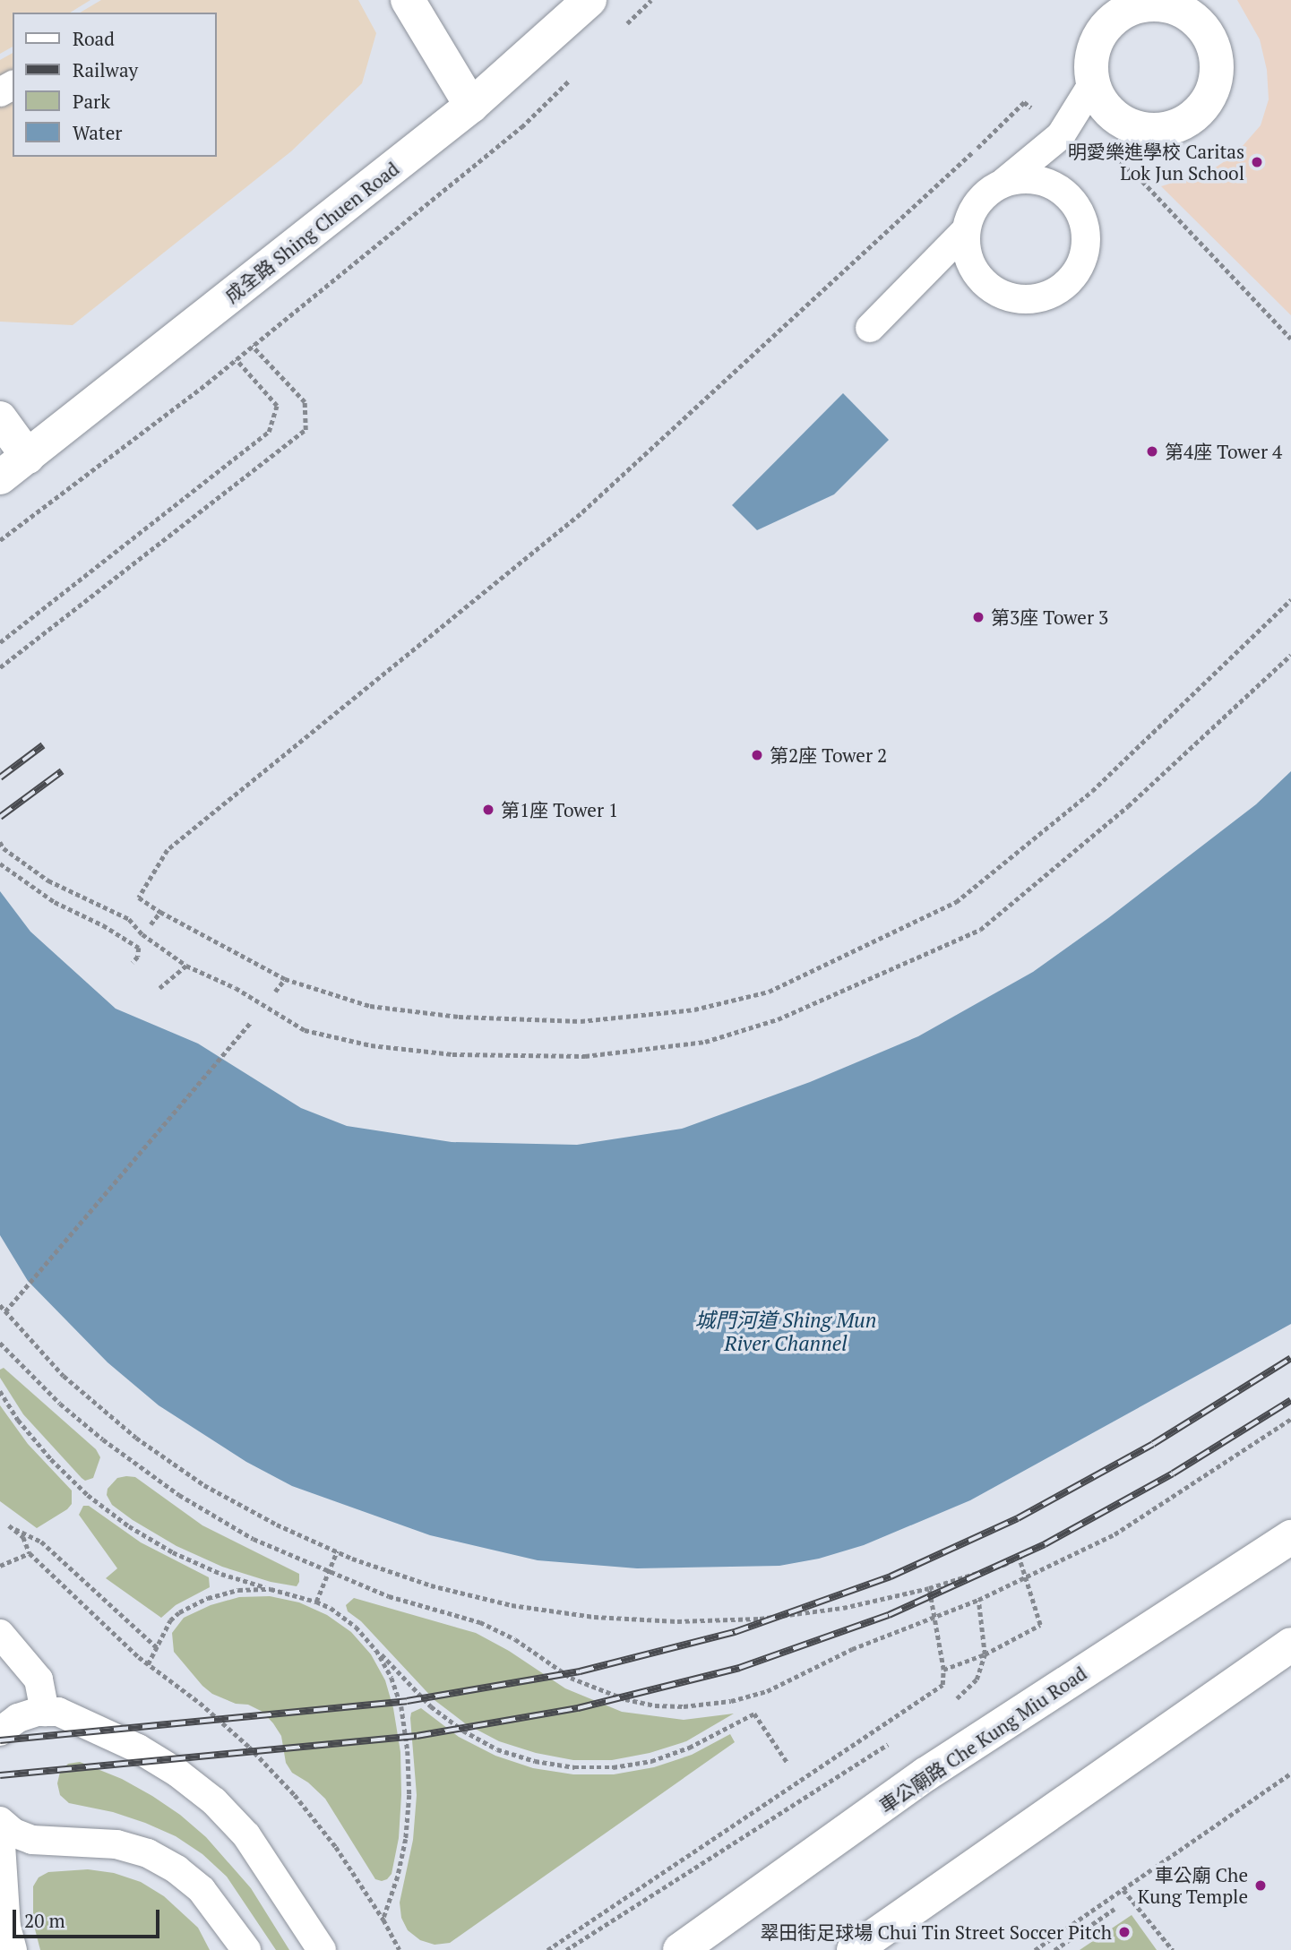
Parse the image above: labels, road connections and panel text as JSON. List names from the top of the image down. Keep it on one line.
{"streets":{"street":["成全路 Shing Chuen Road","車公廟路 Che Kung Miu Road"]},"water":["城門河道 Shing Mun River Channel"],"places":["明愛樂進學校 Caritas Lok Jun School","第4座 Tower 4","第3座 Tower 3","第2座 Tower 2","第1座 Tower 1","車公廟 Che Kung Temple","翠田街足球場 Chui Tin Street Soccer Pitch"],"legend":["Road","Railway","Park","Water"],"scale_bar":"20 m"}
